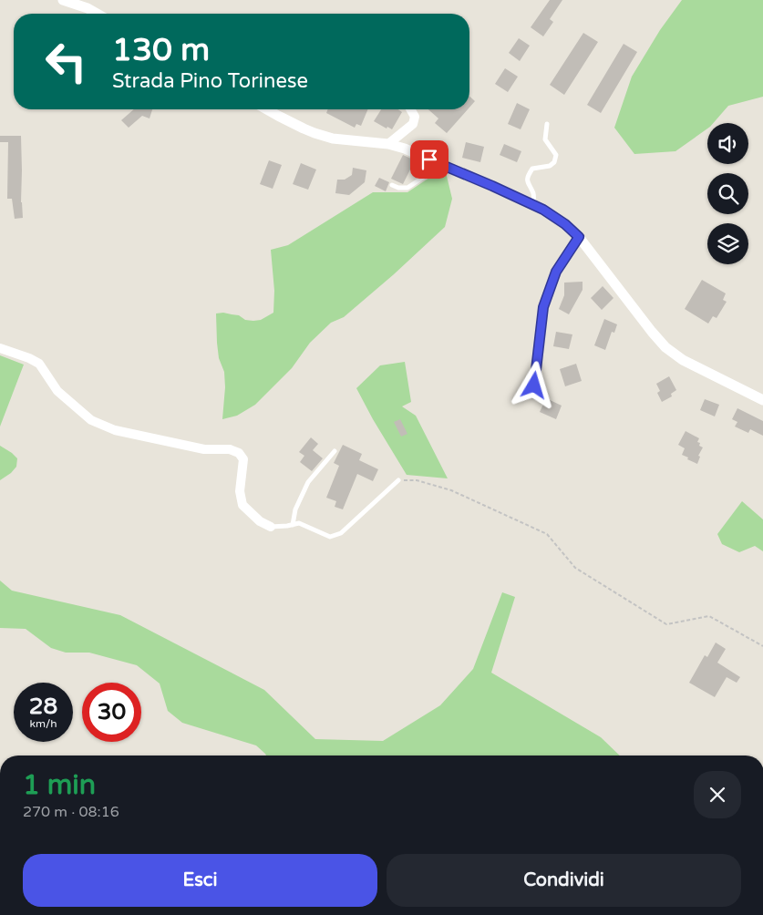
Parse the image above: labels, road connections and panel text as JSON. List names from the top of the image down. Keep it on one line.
{"page":{"turn":["130 m","Strada Pino Torinese"],"speed":"28 km/h","limit":"30","heading":["1 min","270 m · 08:16"],"buttons":["Esci","Condividi"]}}
